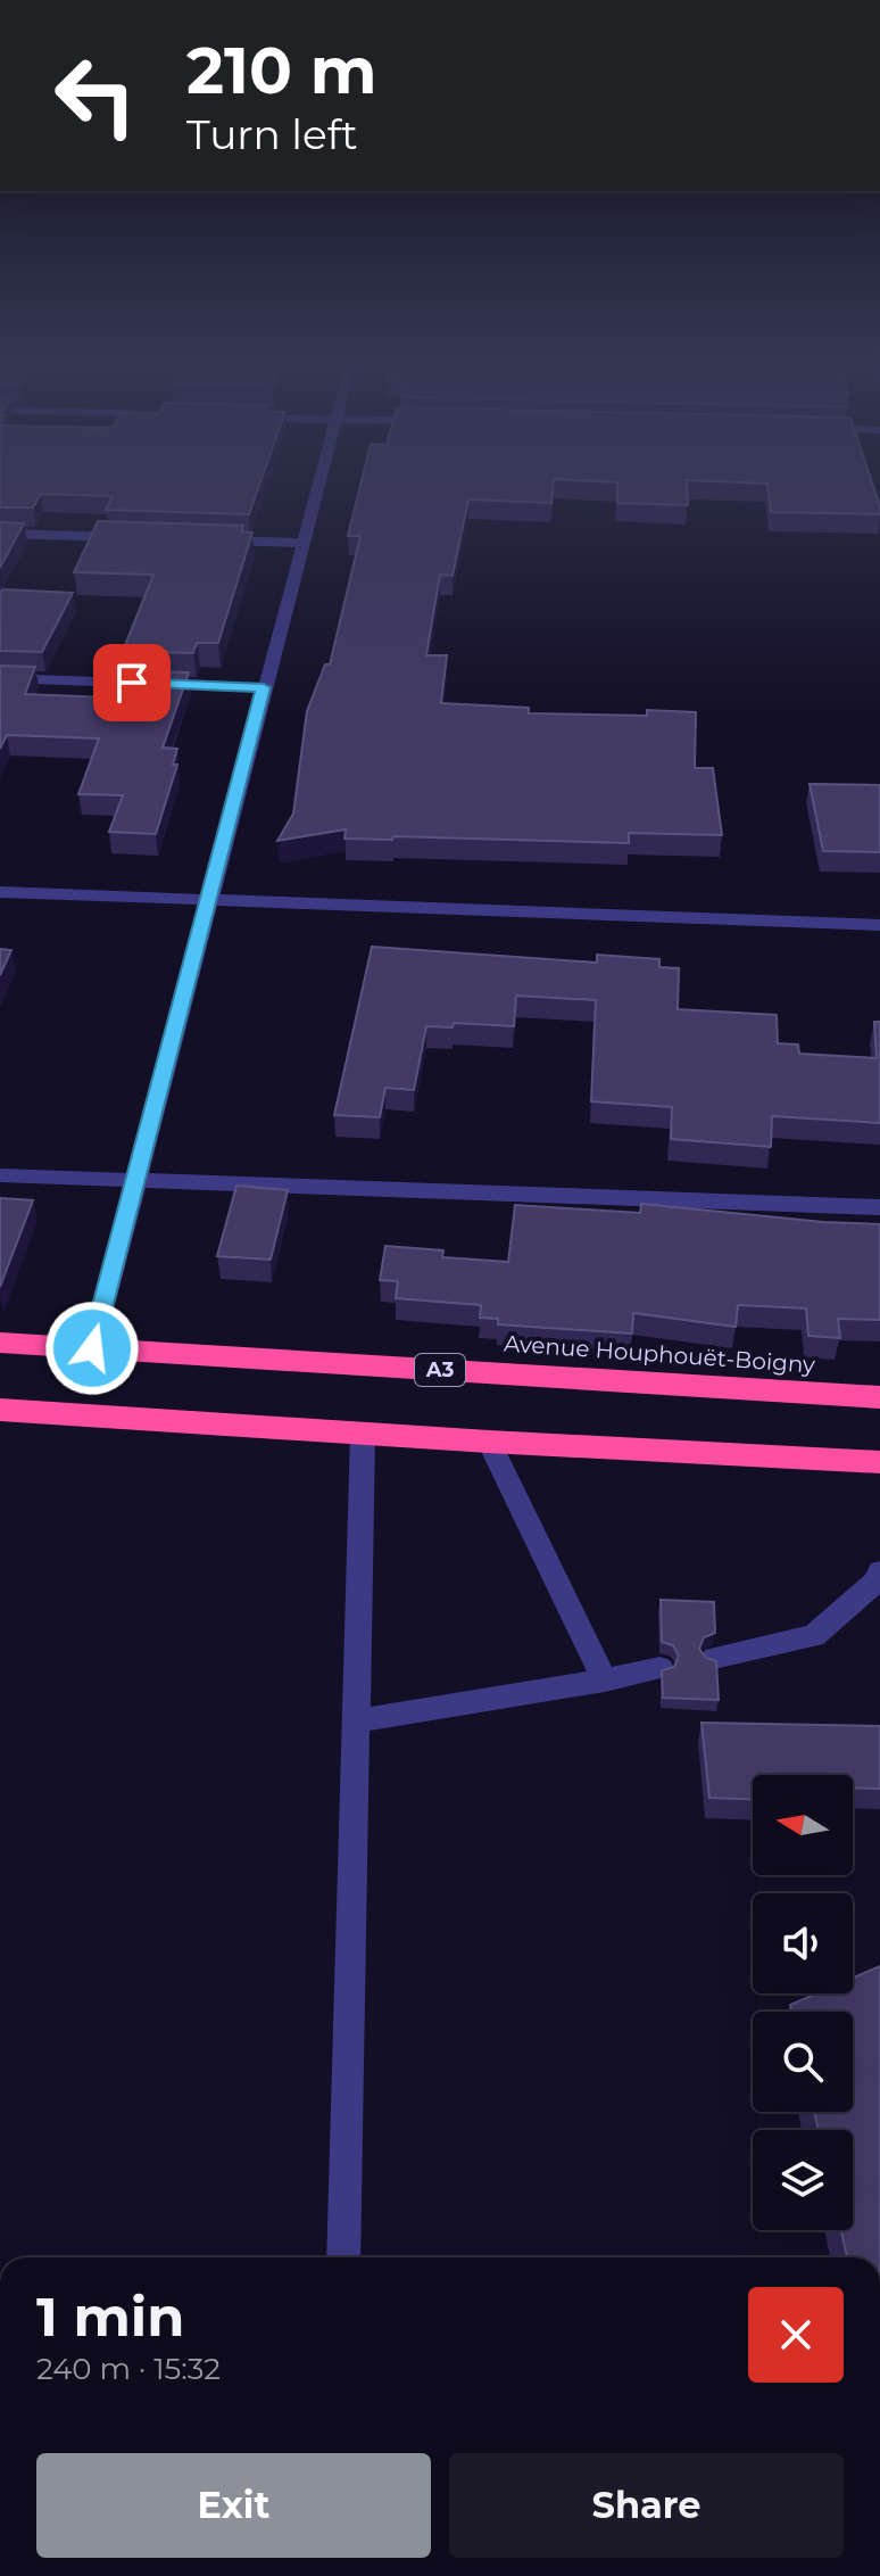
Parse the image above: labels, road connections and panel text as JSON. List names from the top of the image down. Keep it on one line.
{"streets":{"highway":["Avenue Houphouët-Boigny","A3"]},"north":"left","page":{"turn":["210 m","Turn left"],"heading":["1 min","240 m · 15:32"],"buttons":["Exit","Share"]}}
